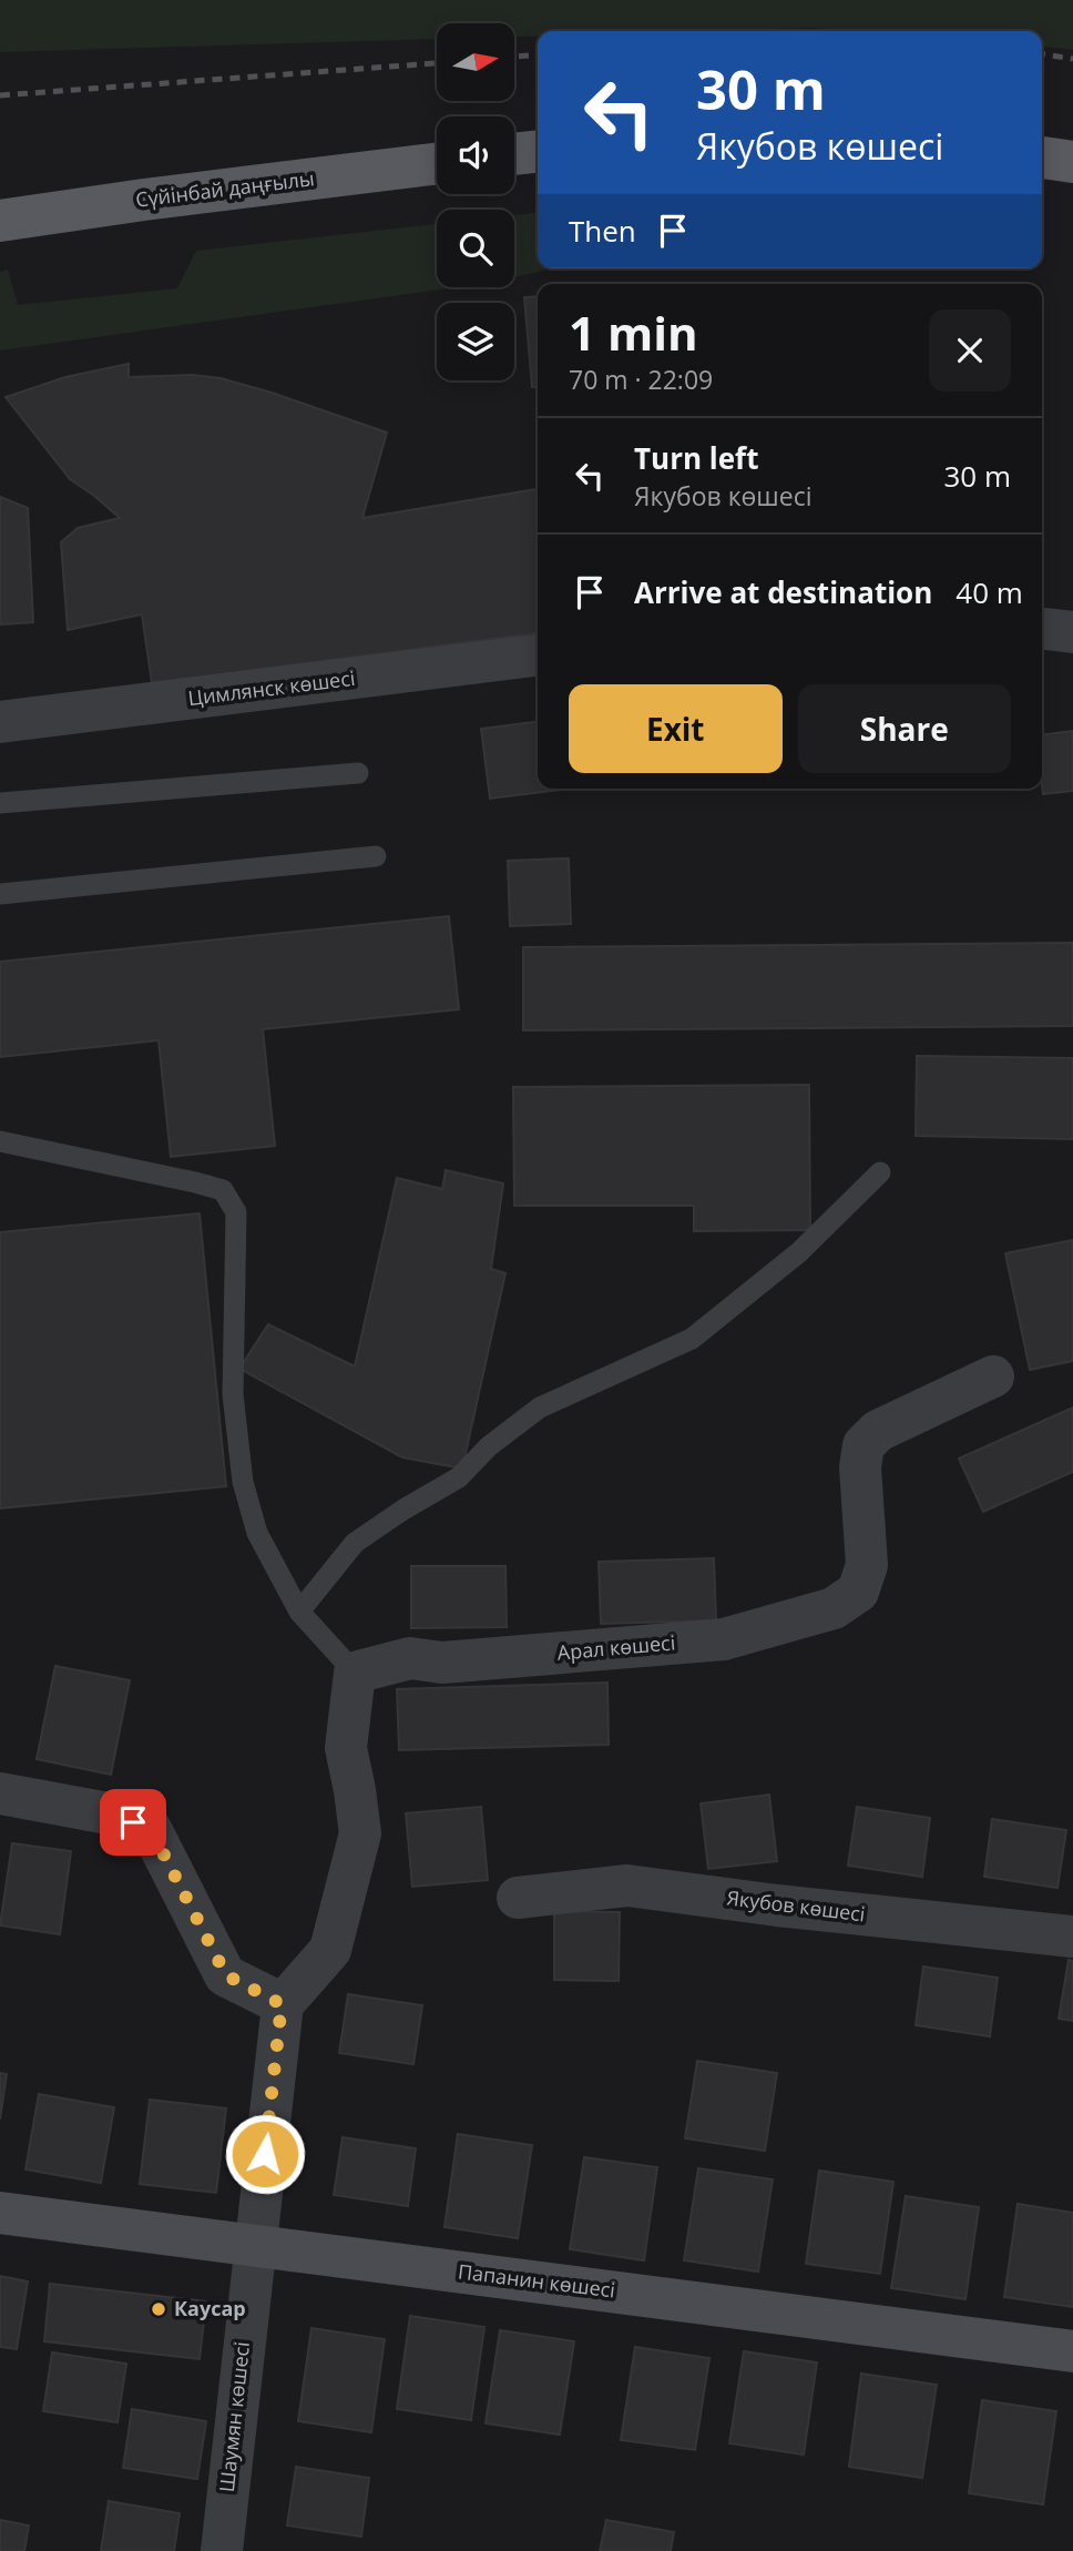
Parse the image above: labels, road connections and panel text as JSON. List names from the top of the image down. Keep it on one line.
{"streets":{"main road":["Сүйінбай даңғылы","Папанин көшесі"],"street":["Цимлянск көшесі","Арал көшесі","Якубов көшесі","Шаумян көшесі"]},"crossings":[["Папанин көшесі","Шаумян көшесі"]],"places":["Каусар"],"north":"right","page":{"turn":["30 m","Якубов көшесі"],"then":"Then","heading":["1 min","70 m · 22:09"],"list":[{"name":"Turn left","note":"Якубов көшесі","value":"30 m"},{"name":"Arrive at destination","value":"40 m"}],"buttons":["Exit","Share"]}}
